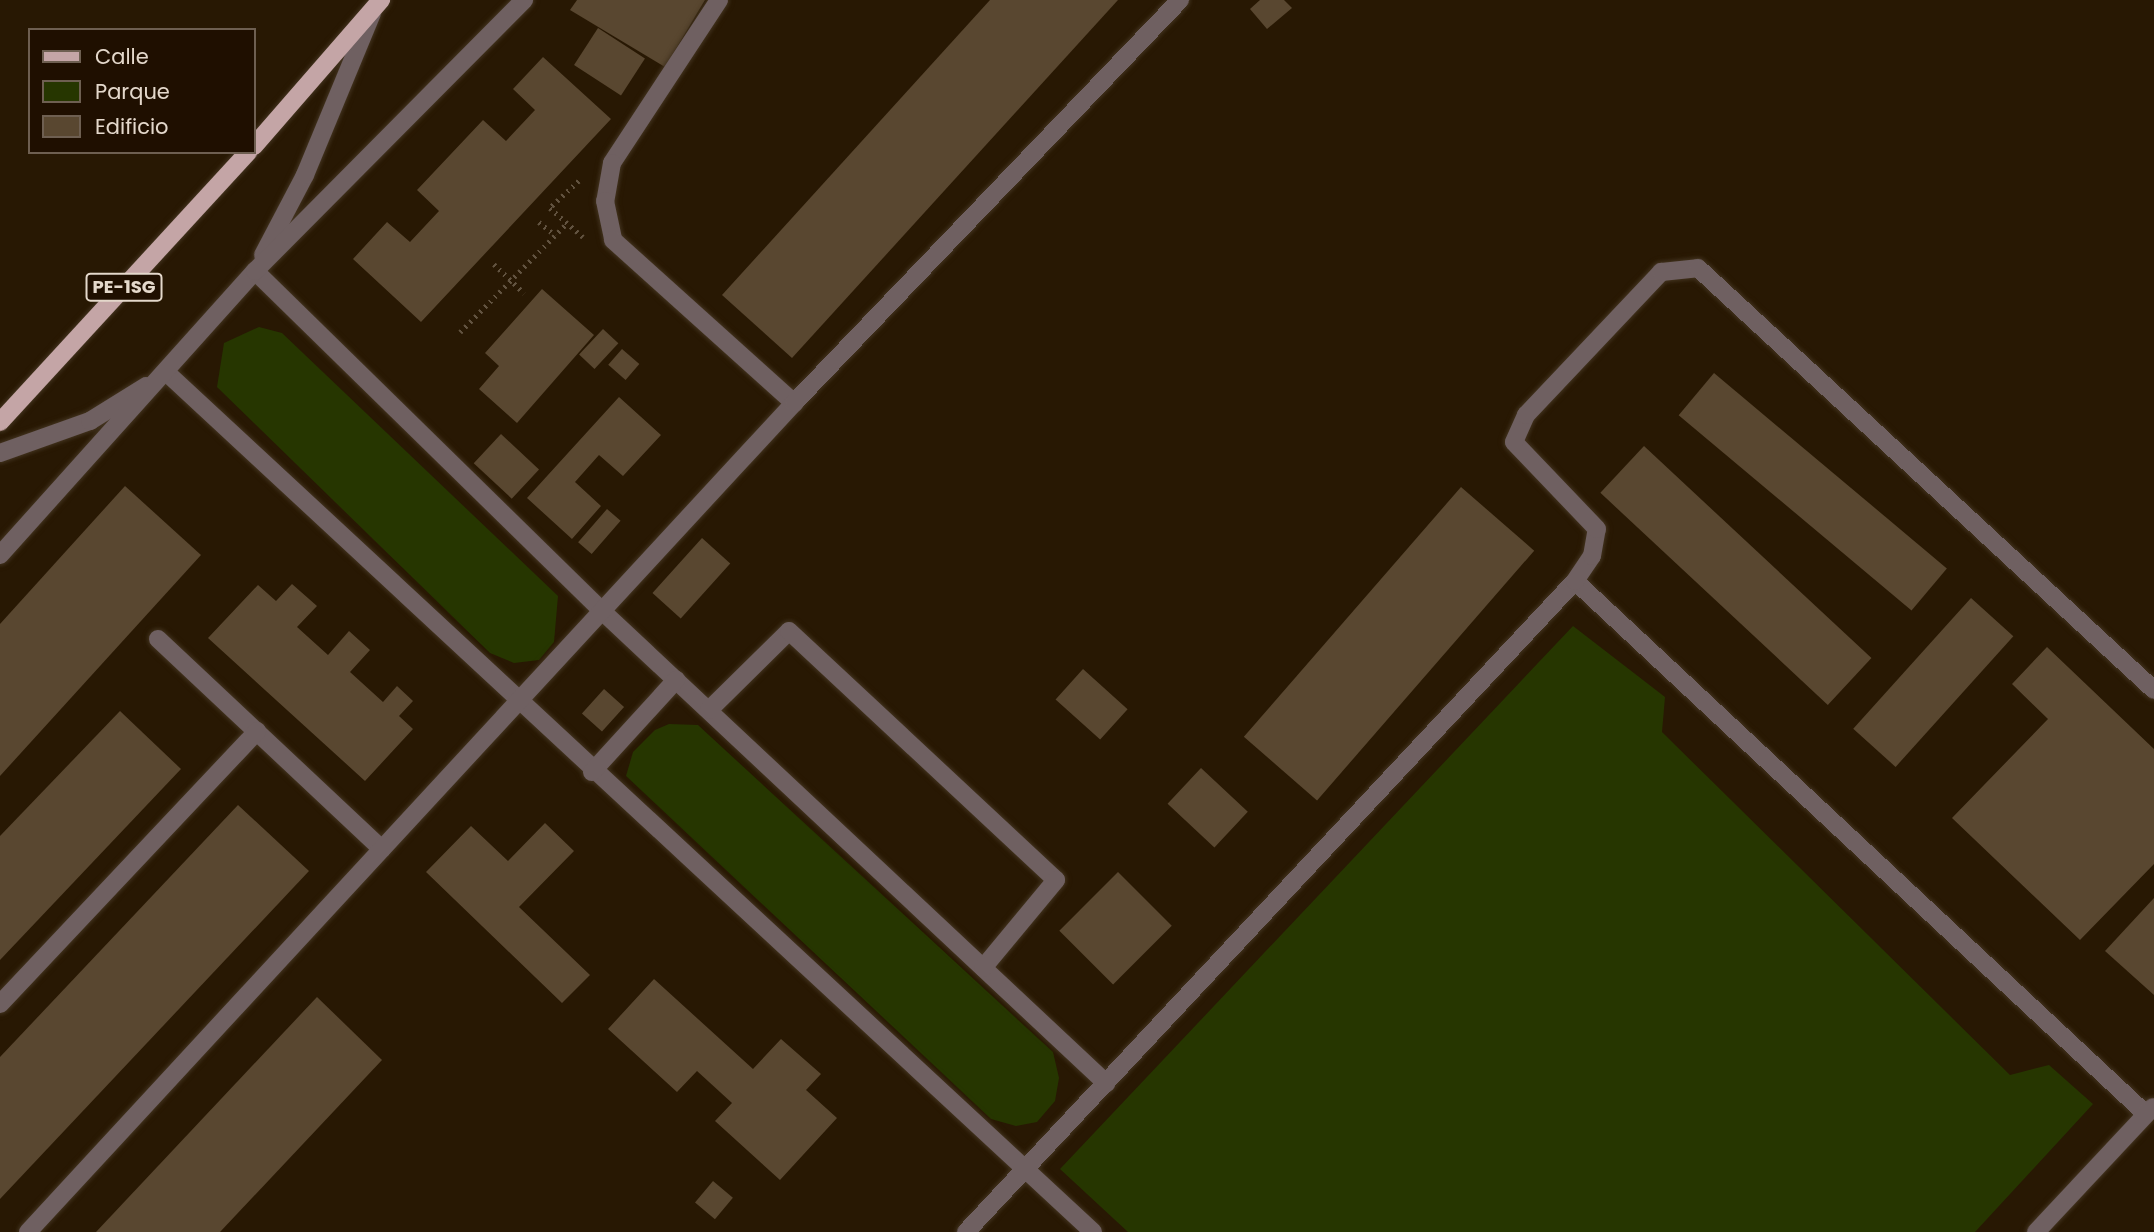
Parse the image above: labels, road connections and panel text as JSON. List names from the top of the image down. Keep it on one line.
{"streets":{"main road":["PE-1SG"]},"legend":["Calle","Parque","Edificio"]}
